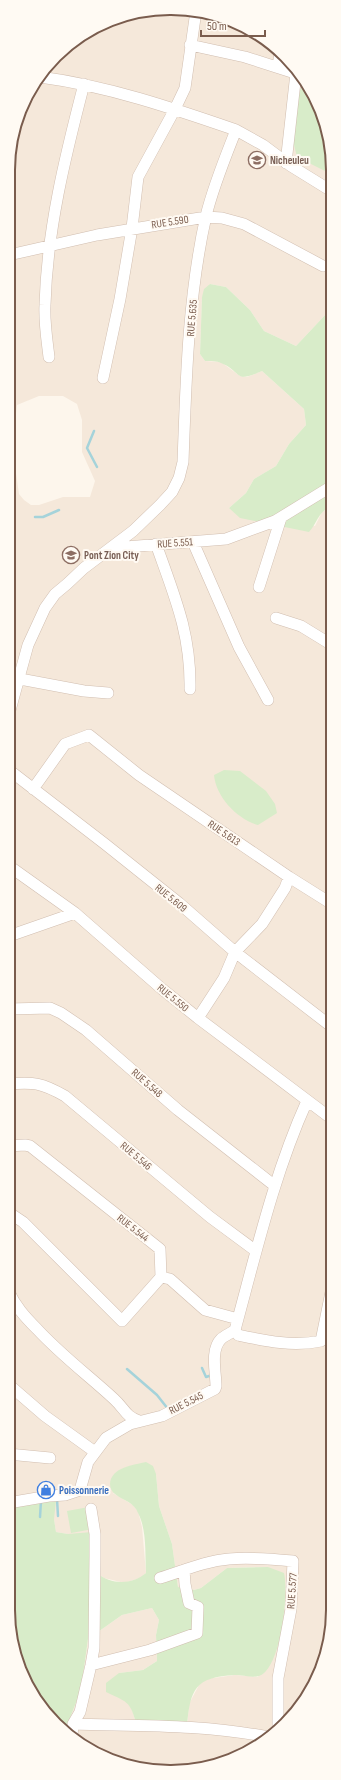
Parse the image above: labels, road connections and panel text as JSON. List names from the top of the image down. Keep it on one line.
{"streets":{"street":["RUE 5.590","RUE 5.635","RUE 5.551","RUE 5.613","RUE 5.609","RUE 5.550","RUE 5.548","RUE 5.546","RUE 5.544","RUE 5.545","RUE 5.577"]},"crossings":[["RUE 5.590","RUE 5.635"],["RUE 5.635","RUE 5.551"],["RUE 5.613","RUE 5.609"]],"places":{"school or university":["Nicheuleu","Pont Zion City"],"shop":["Poissonnerie"]},"scale_bar":"50 m"}
